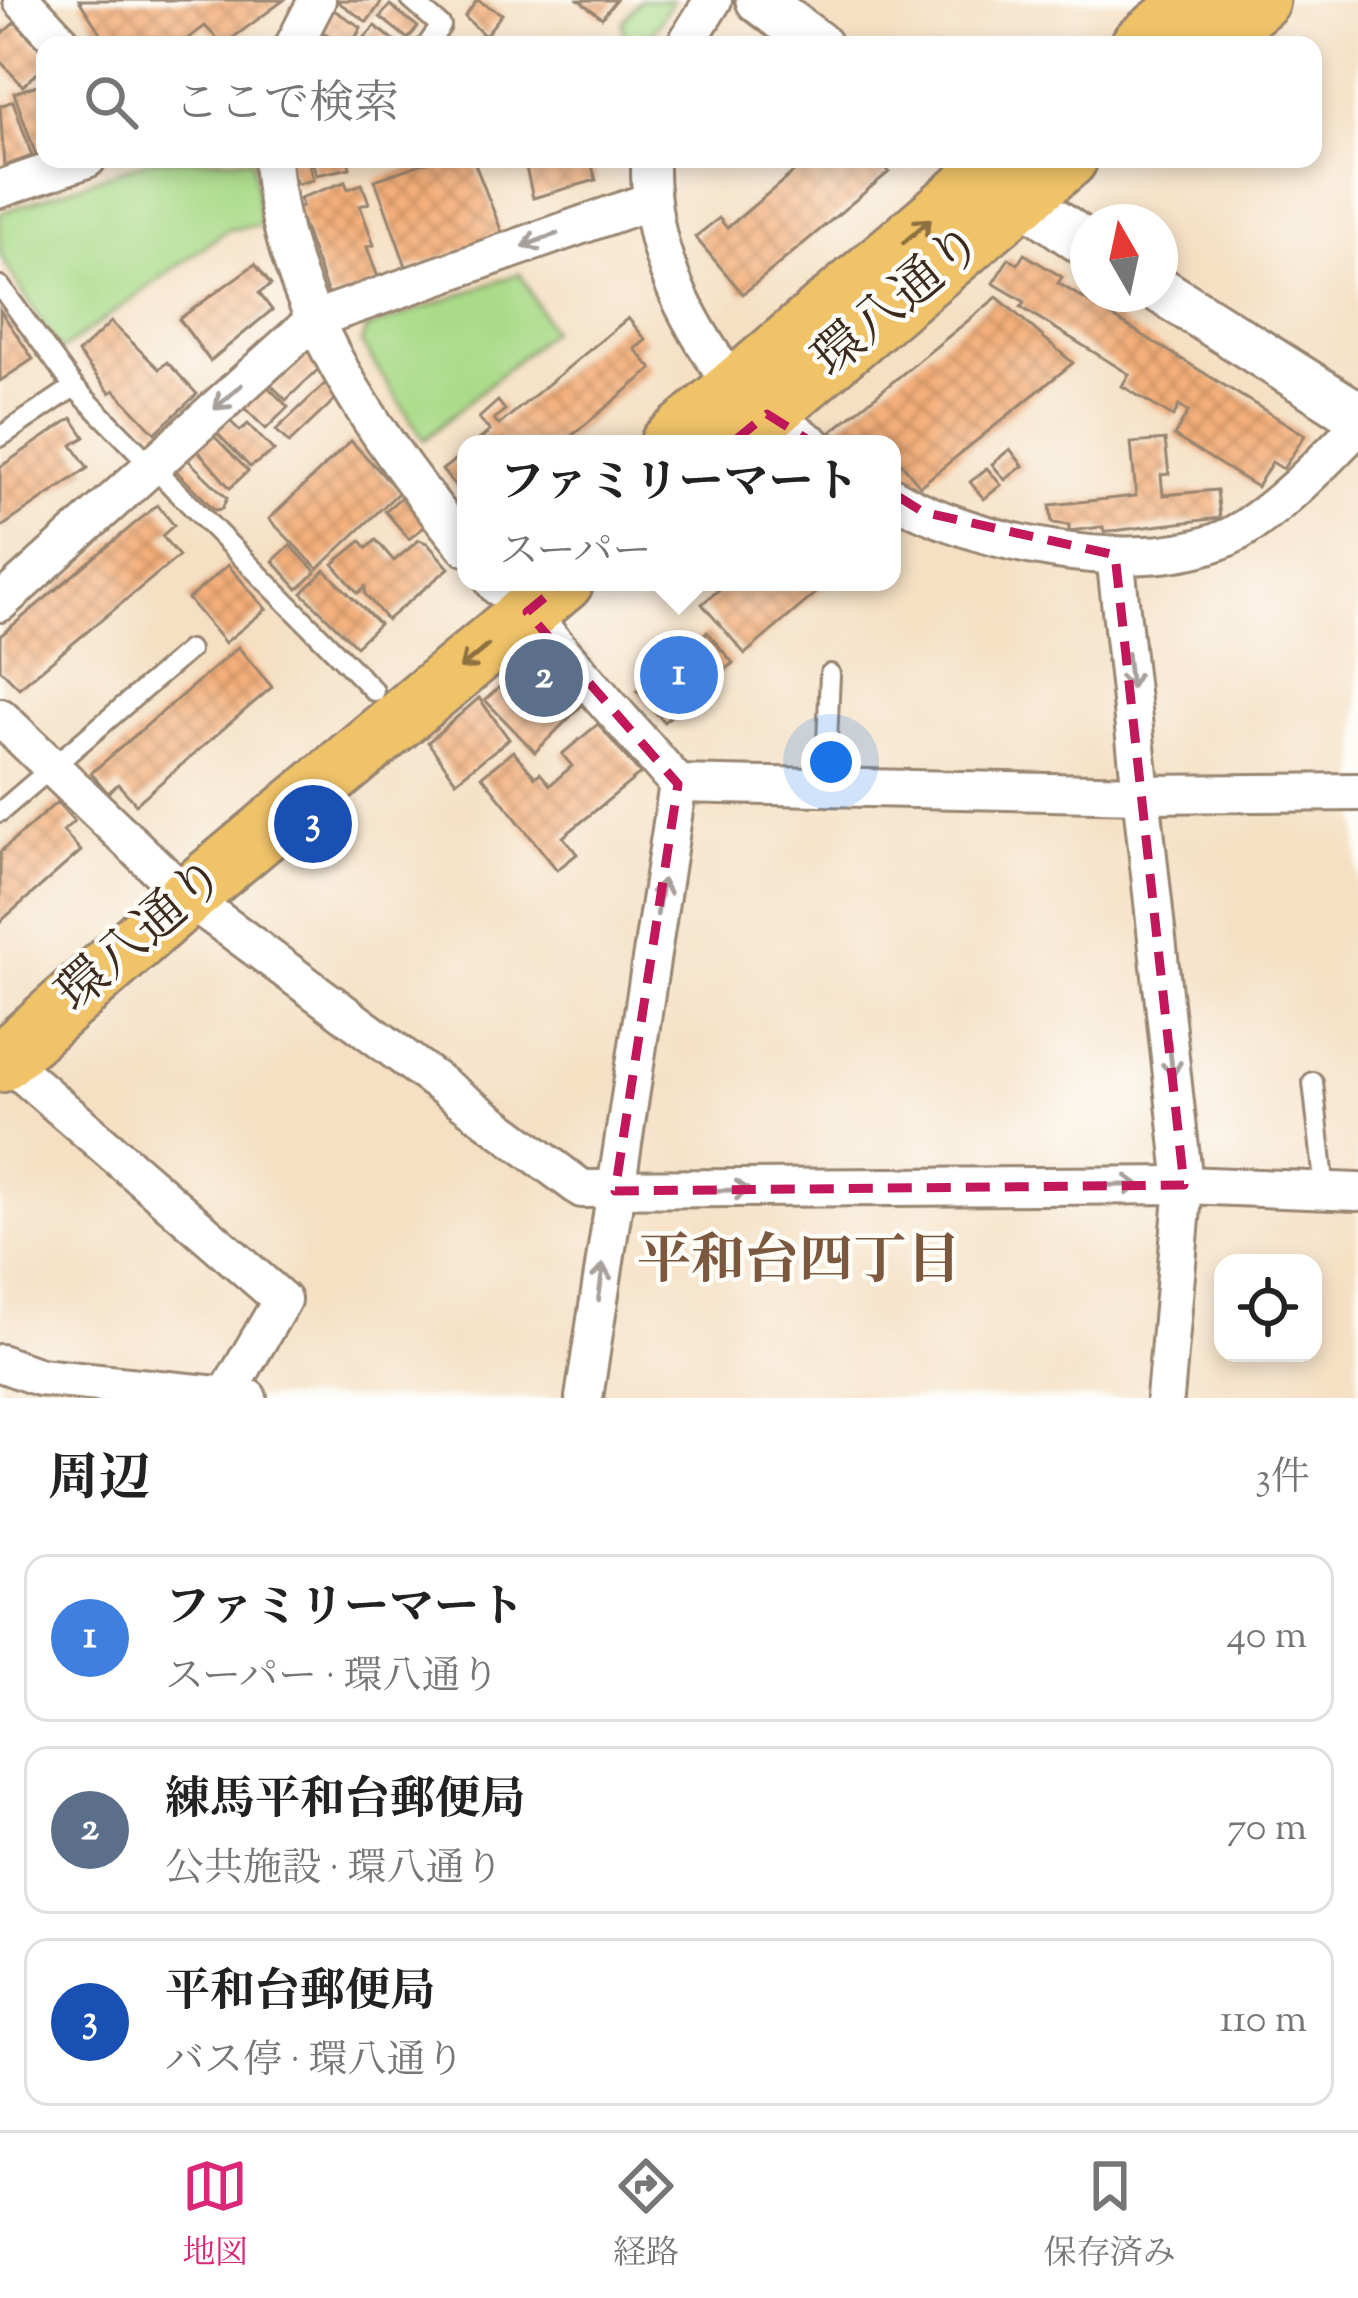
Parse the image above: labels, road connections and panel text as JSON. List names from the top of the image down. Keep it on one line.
{"streets":{"main road":["環八通り"]},"districts":["平和台四丁目"],"north":"top","page":{"search":"ここで検索","popup":["ファミリーマート","スーパー"],"pins":["1","2","3"],"heading":["周辺","3件"],"list":[{"mark":"1","name":"ファミリーマート","note":"スーパー · 環八通り","value":"40 m"},{"mark":"2","name":"練馬平和台郵便局","note":"公共施設 · 環八通り","value":"70 m"},{"mark":"3","name":"平和台郵便局","note":"バス停 · 環八通り","value":"110 m"}],"nav":["地図","経路","保存済み"]}}
